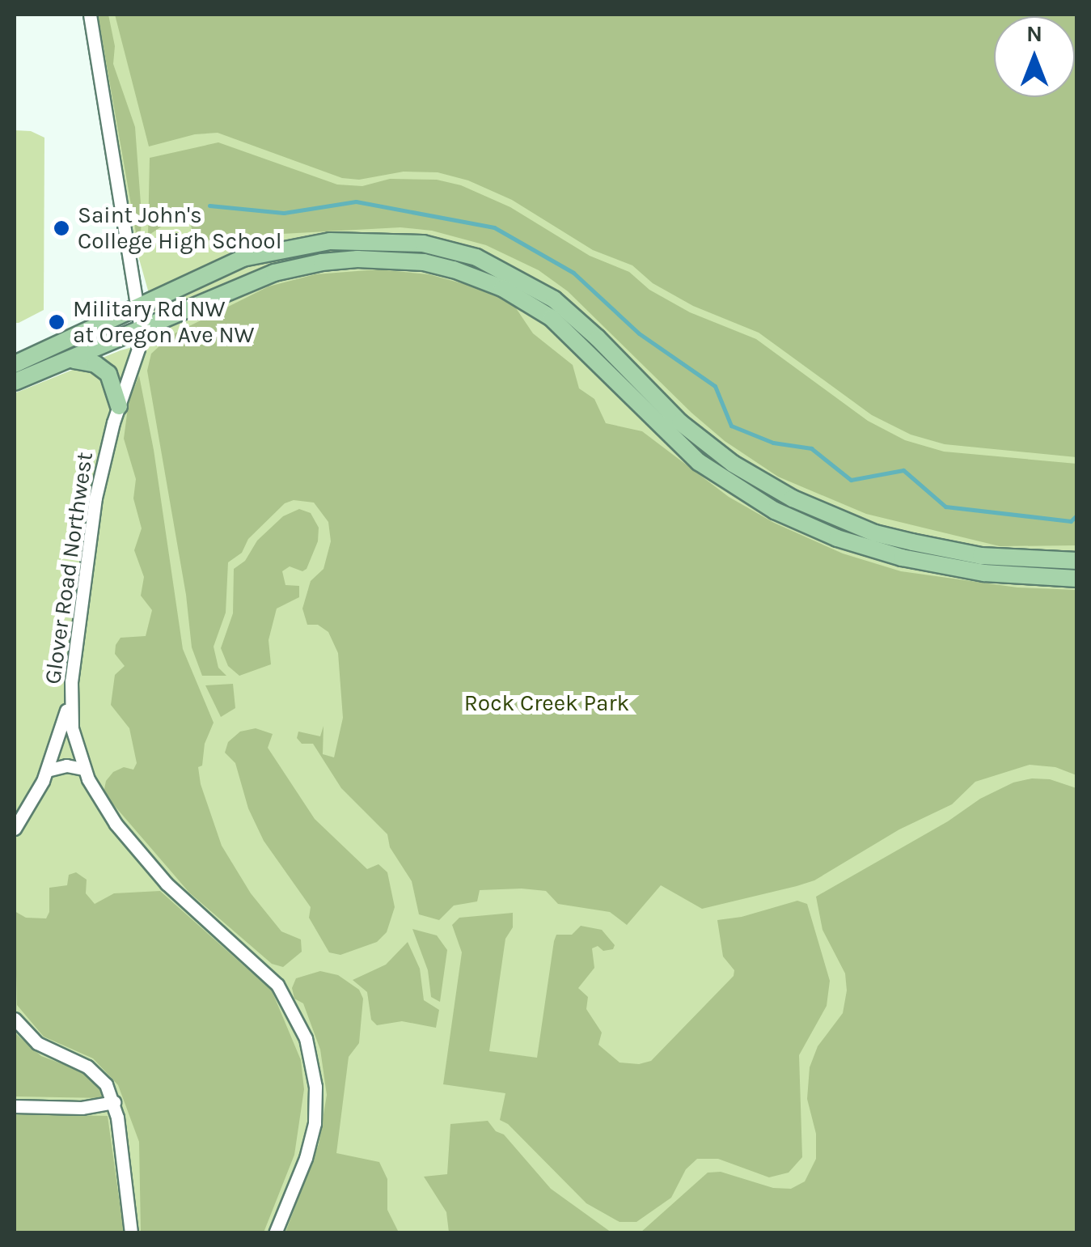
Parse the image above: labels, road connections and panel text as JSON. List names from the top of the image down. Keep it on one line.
{"streets":{"street":["Glover Road Northwest"]},"parks":["Rock Creek Park"],"places":["Saint John's College High School","Military Rd NW at Oregon Ave NW"],"north":"top"}
